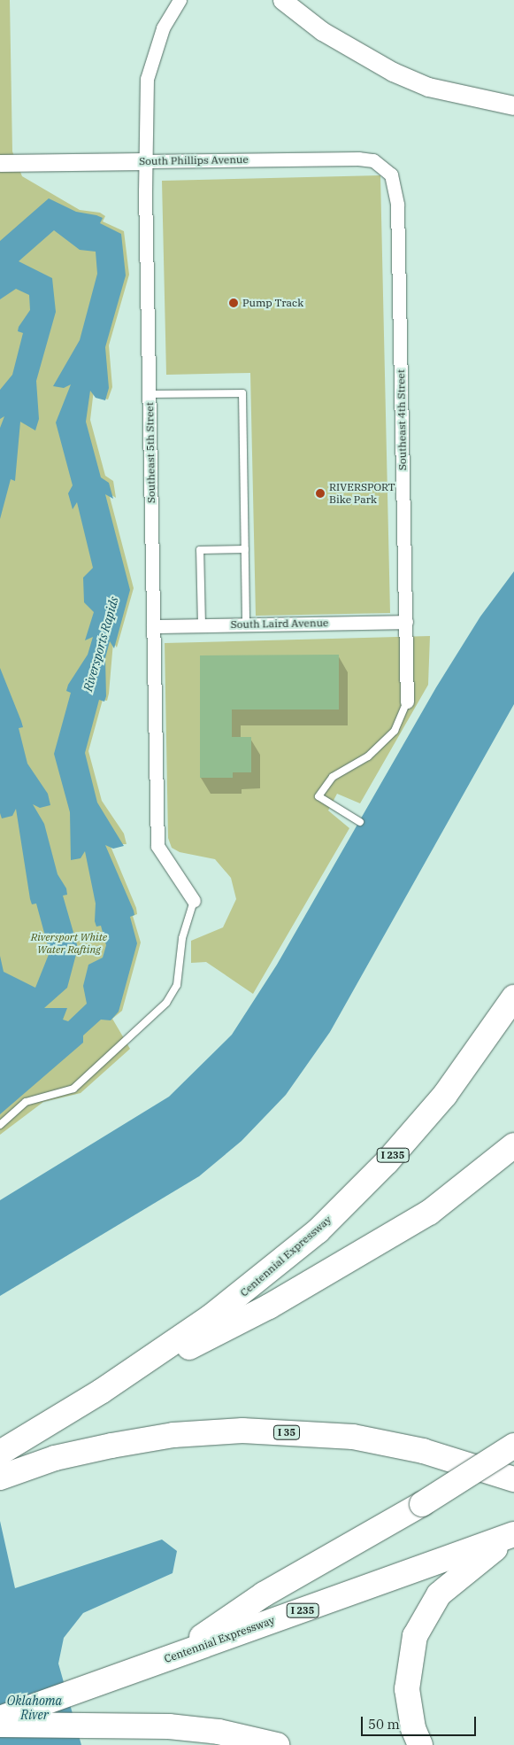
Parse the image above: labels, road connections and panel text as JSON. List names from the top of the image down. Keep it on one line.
{"streets":{"highway":["I 235","Centennial Expressway","I 35"],"street":["South Phillips Avenue","Southeast 4th Street","Southeast 5th Street","South Laird Avenue"]},"crossings":[["South Phillips Avenue","Southeast 4th Street"],["South Phillips Avenue","Southeast 5th Street"],["Southeast 4th Street","South Laird Avenue"],["Southeast 5th Street","South Laird Avenue"]],"water":["Riversports Rapids","Oklahoma River"],"parks":["Riversport White Water Rafting"],"places":["Pump Track","RIVERSPORT Bike Park"],"scale_bar":"50 m"}
